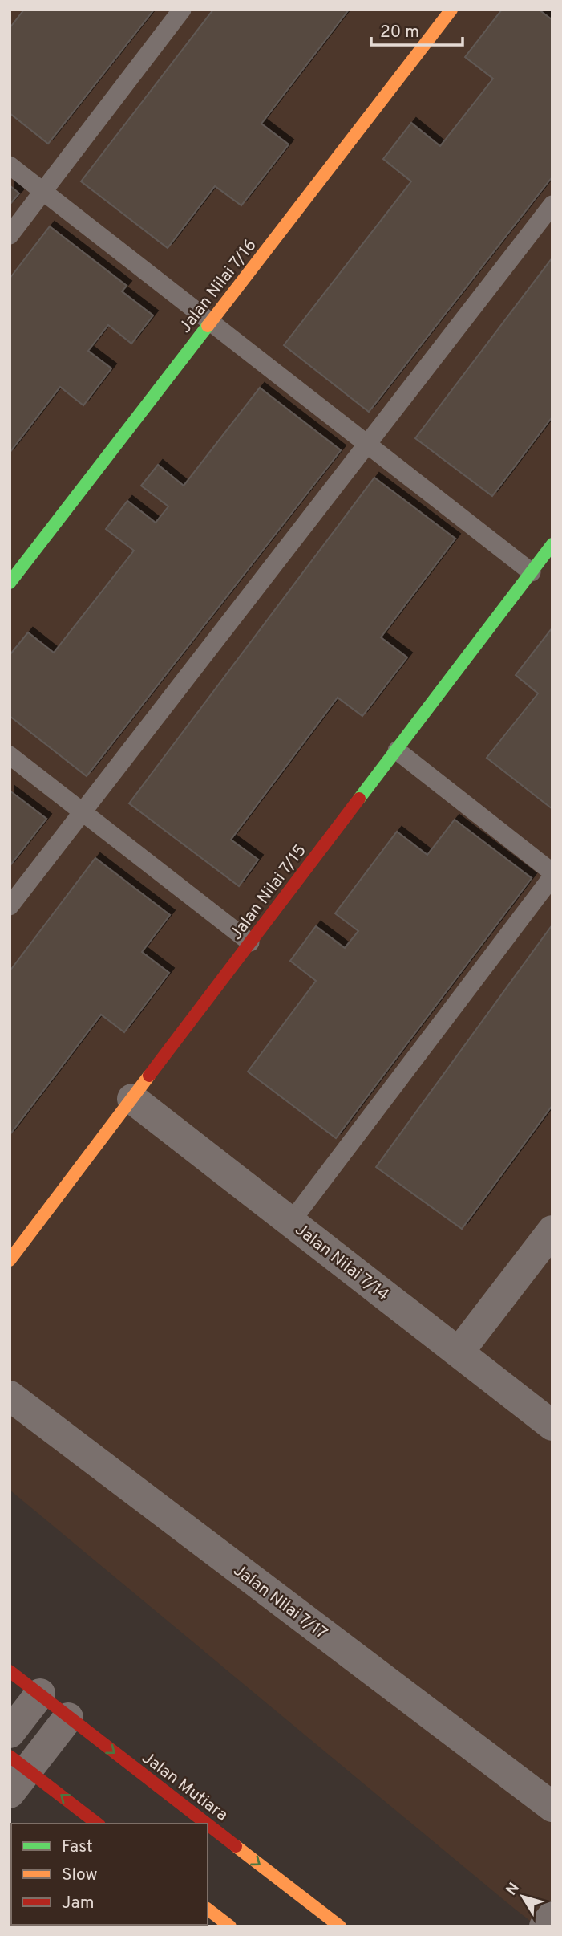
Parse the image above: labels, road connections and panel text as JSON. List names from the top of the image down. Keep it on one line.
{"streets":{"street":["Jalan Nilai 7/16","Jalan Nilai 7/15","Jalan Nilai 7/14","Jalan Nilai 7/17","Jalan Mutiara"]},"crossings":[["Jalan Nilai 7/15","Jalan Nilai 7/14"]],"legend":["Fast","Slow","Jam"],"scale_bar":"20 m","north":"top left"}
